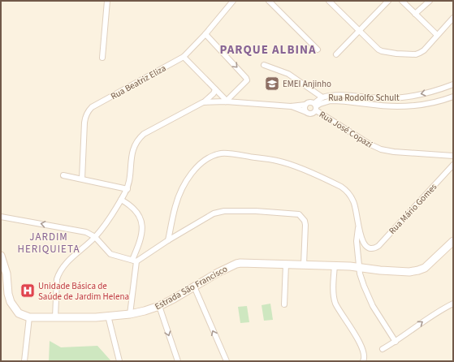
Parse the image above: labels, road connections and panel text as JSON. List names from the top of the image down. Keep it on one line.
{"streets":{"main road":["Estrada São Francisco"],"street":["Rua Beatriz Eliza","Rua Rodolfo Schult","Rua José Copazi","Rua Mário Gomes"]},"crossings":[["Rua Rodolfo Schult","Rua José Copazi"]],"districts":["PARQUE ALBINA","JARDIM HERIQUIETA"],"places":{"school or university":["EMEI Anjinho"],"hospital":["Unidade Básica de Saúde de Jardim Helena"]}}
